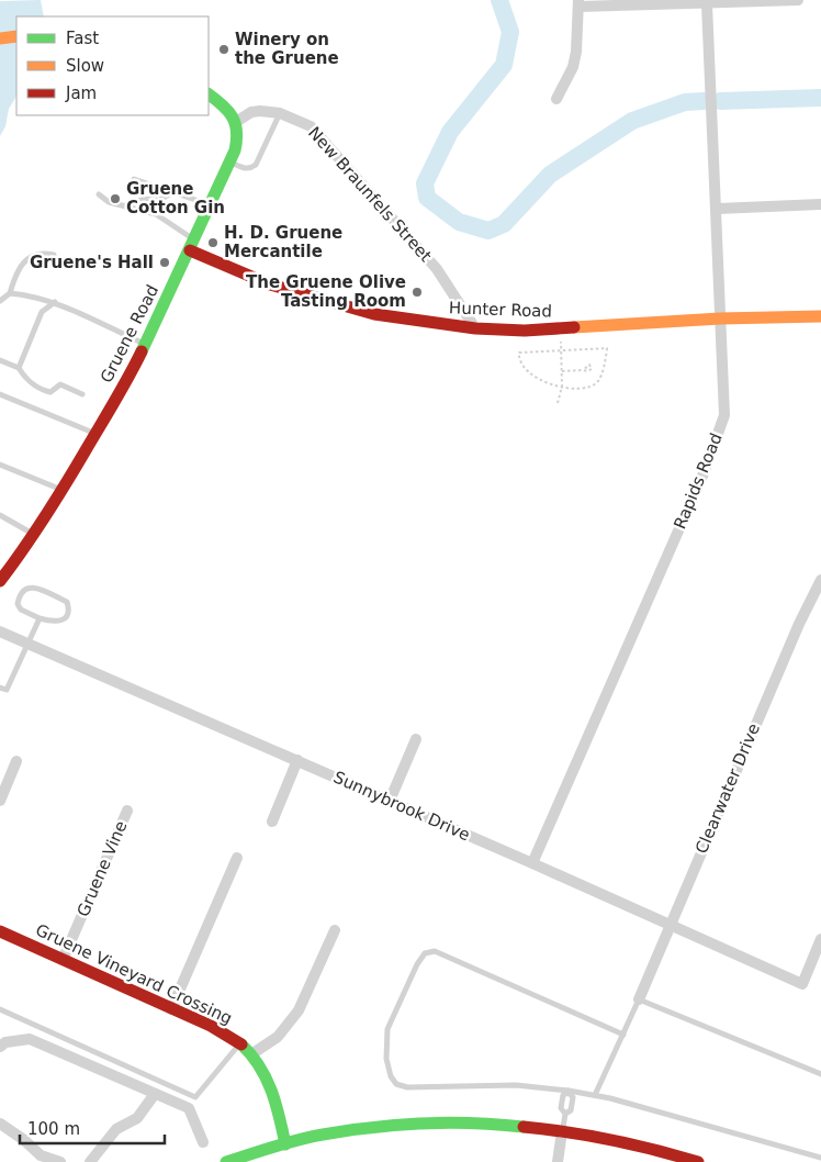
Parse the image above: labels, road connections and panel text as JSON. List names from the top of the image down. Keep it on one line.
{"streets":{"street":["New Braunfels Street","Hunter Road","Gruene Road","Rapids Road","Clearwater Drive","Sunnybrook Drive","Gruene Vine","Gruene Vineyard Crossing"]},"crossings":[["New Braunfels Street","Hunter Road"],["New Braunfels Street","Gruene Road"],["Hunter Road","Gruene Road"],["Hunter Road","Rapids Road"],["Rapids Road","Sunnybrook Drive"],["Clearwater Drive","Sunnybrook Drive"],["Gruene Vine","Gruene Vineyard Crossing"]],"places":["Winery on the Gruene","Gruene Cotton Gin","H. D. Gruene Mercantile","Gruene's Hall","The Gruene Olive Tasting Room"],"legend":["Fast","Slow","Jam"],"scale_bar":"100 m"}
